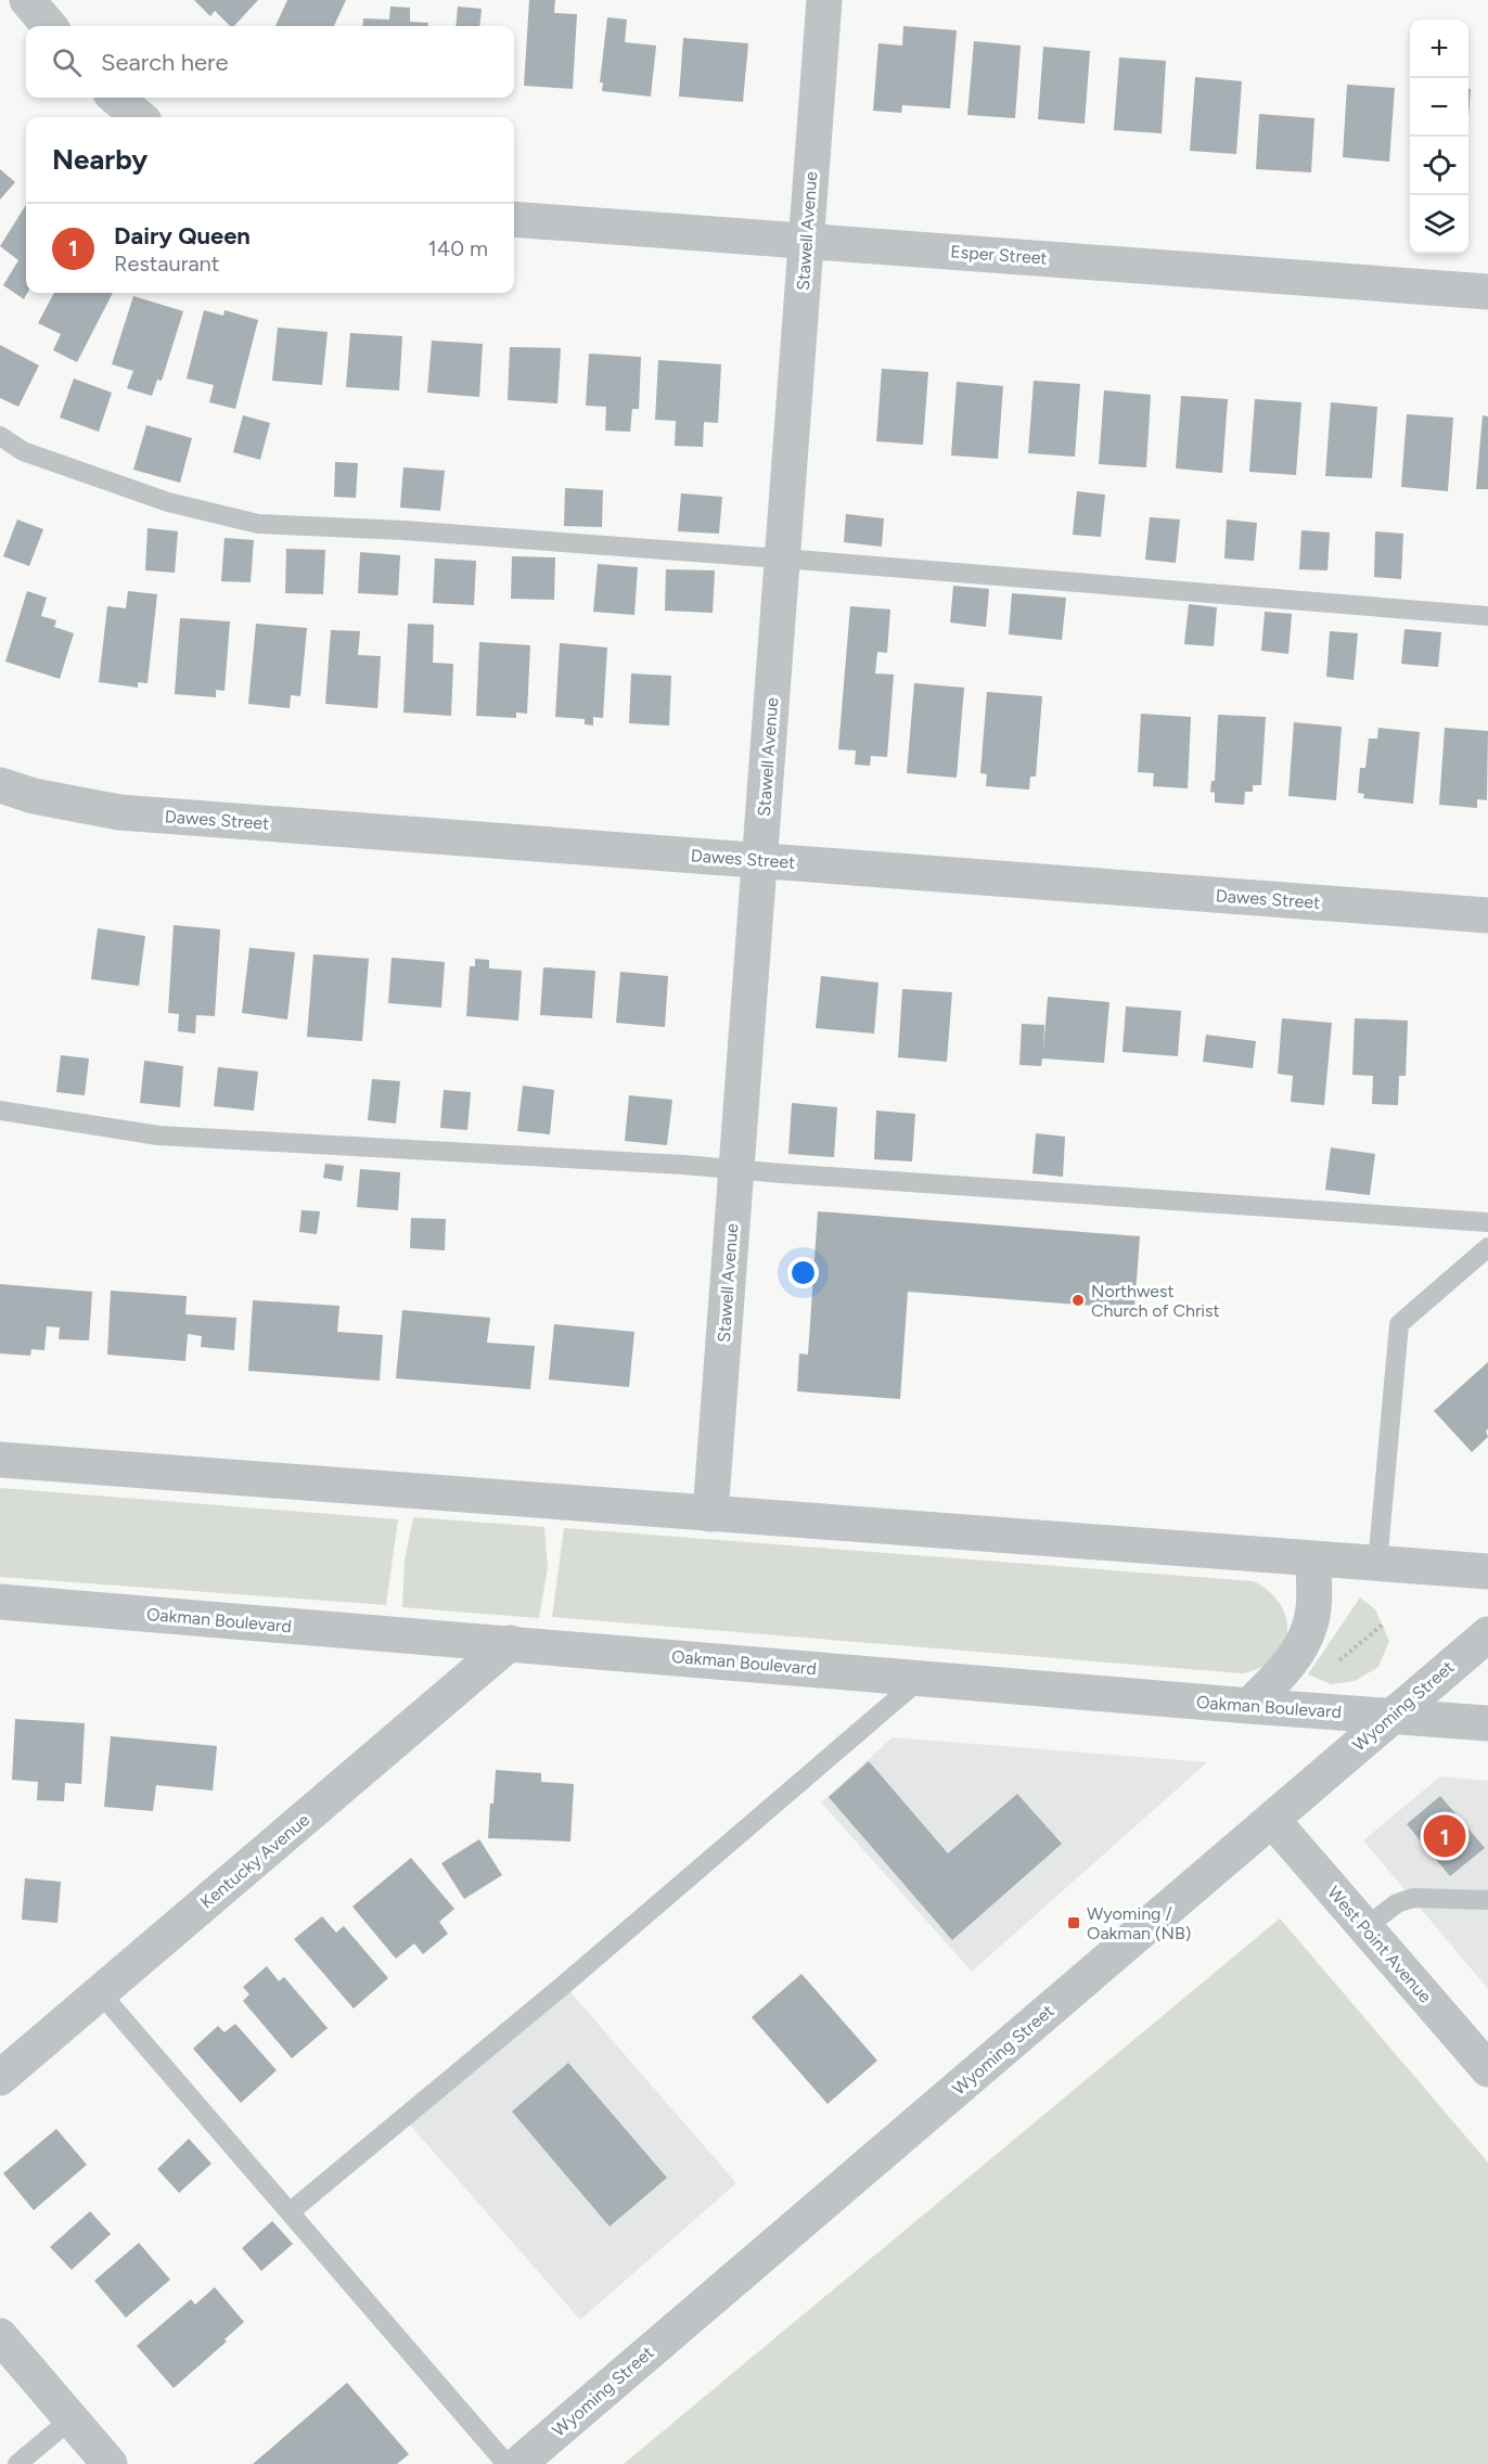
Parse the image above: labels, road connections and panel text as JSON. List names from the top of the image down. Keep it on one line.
{"streets":{"street":["Stawell Avenue","Esper Street","Dawes Street","Oakman Boulevard","Wyoming Street","Kentucky Avenue","West Point Avenue"]},"crossings":[["Stawell Avenue","Esper Street"],["Stawell Avenue","Dawes Street"],["Oakman Boulevard","Wyoming Street"],["Oakman Boulevard","Kentucky Avenue"],["Wyoming Street","West Point Avenue"]],"places":{"other":["Northwest Church of Christ"],"transit":["Wyoming / Oakman (NB)"]},"page":{"map_buttons":["+","−"],"search":"Search here","heading":"Nearby","list":[{"mark":"1","name":"Dairy Queen","note":"Restaurant","value":"140 m"}],"pins":"1"}}
